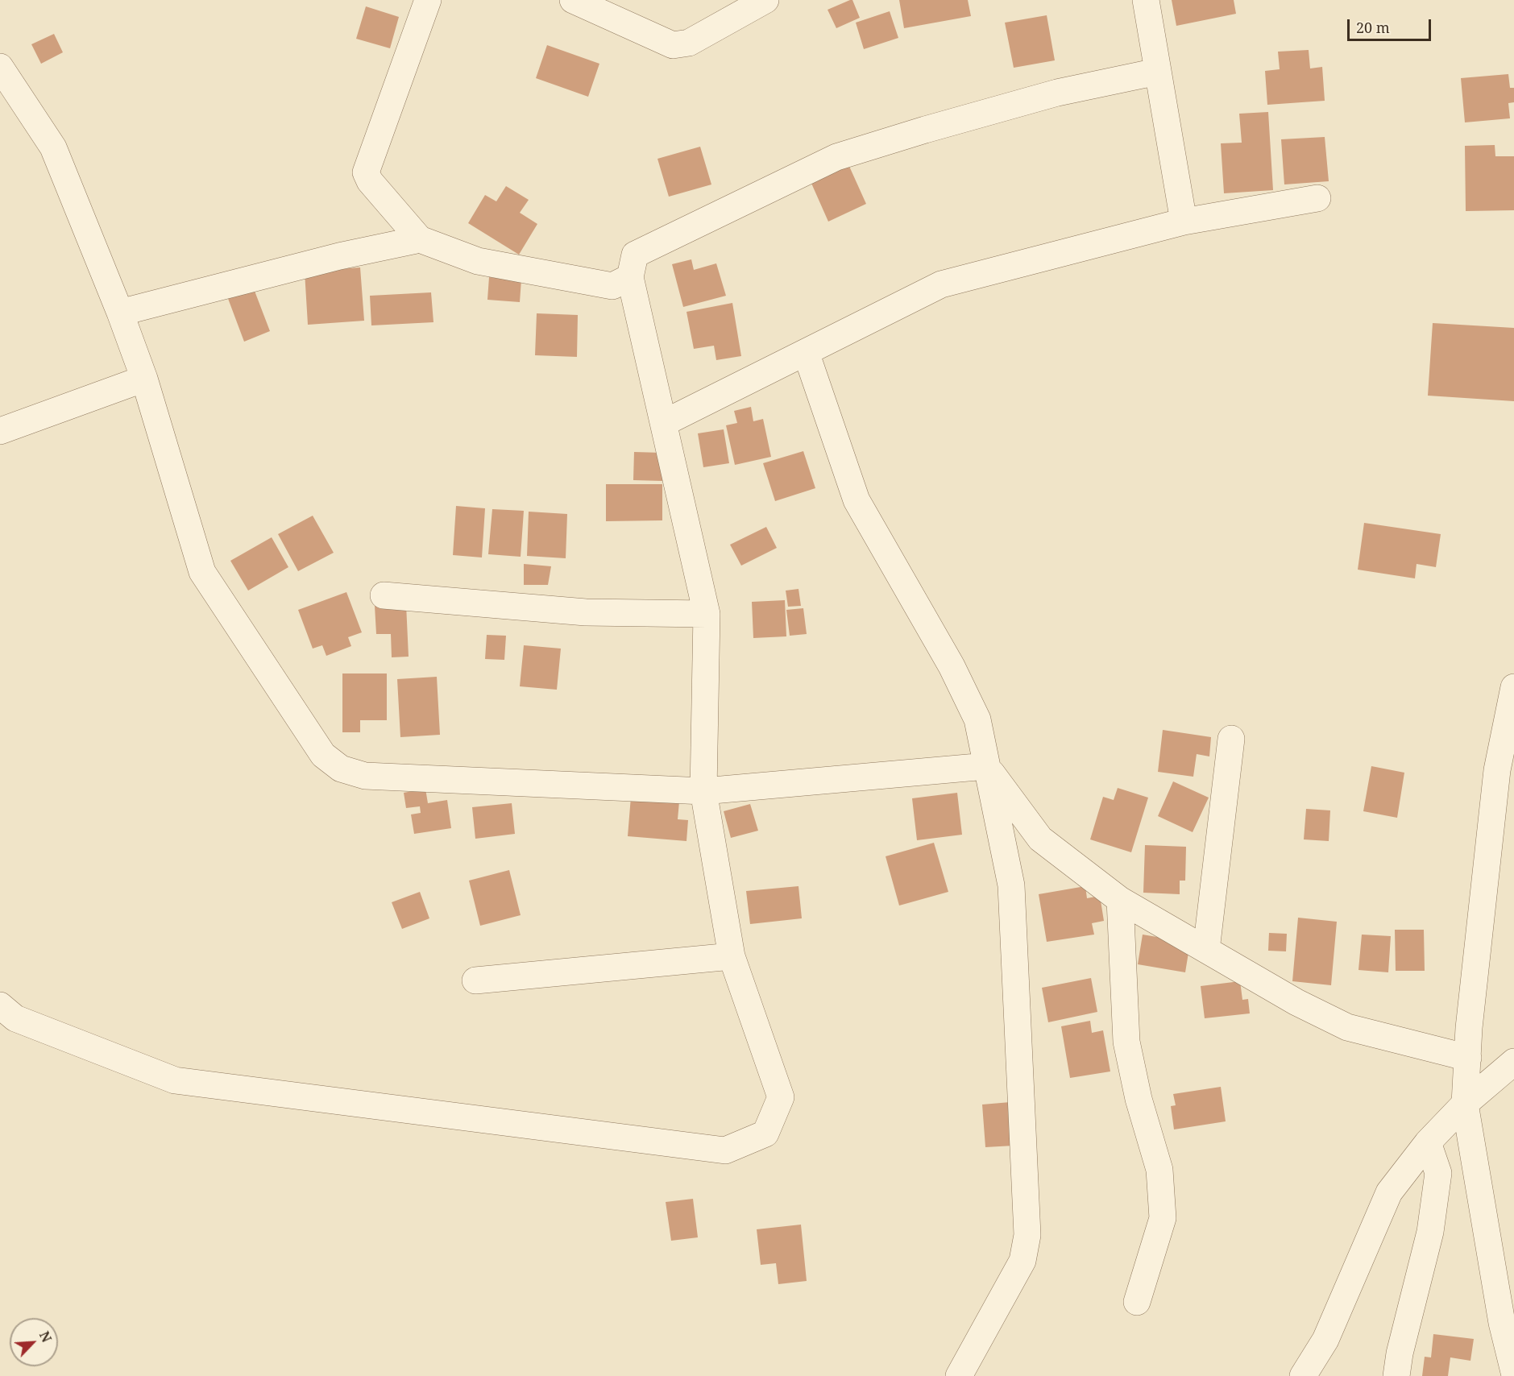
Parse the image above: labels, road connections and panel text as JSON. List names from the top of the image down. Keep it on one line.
{"scale_bar":"20 m","north":"top right"}
